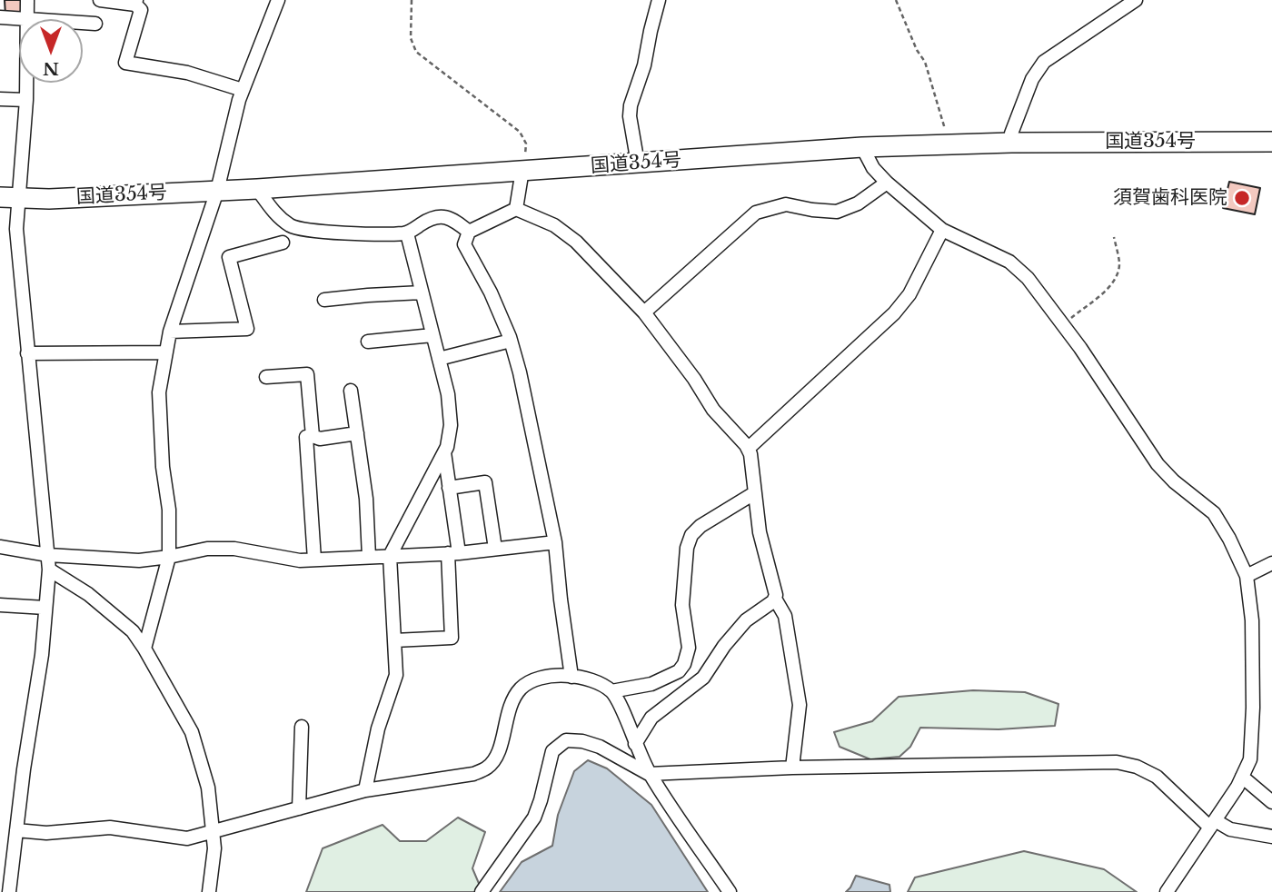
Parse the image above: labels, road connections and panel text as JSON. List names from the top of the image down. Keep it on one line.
{"streets":{"highway":["国道354号"]},"places":["須賀歯科医院"],"north":"bottom"}
